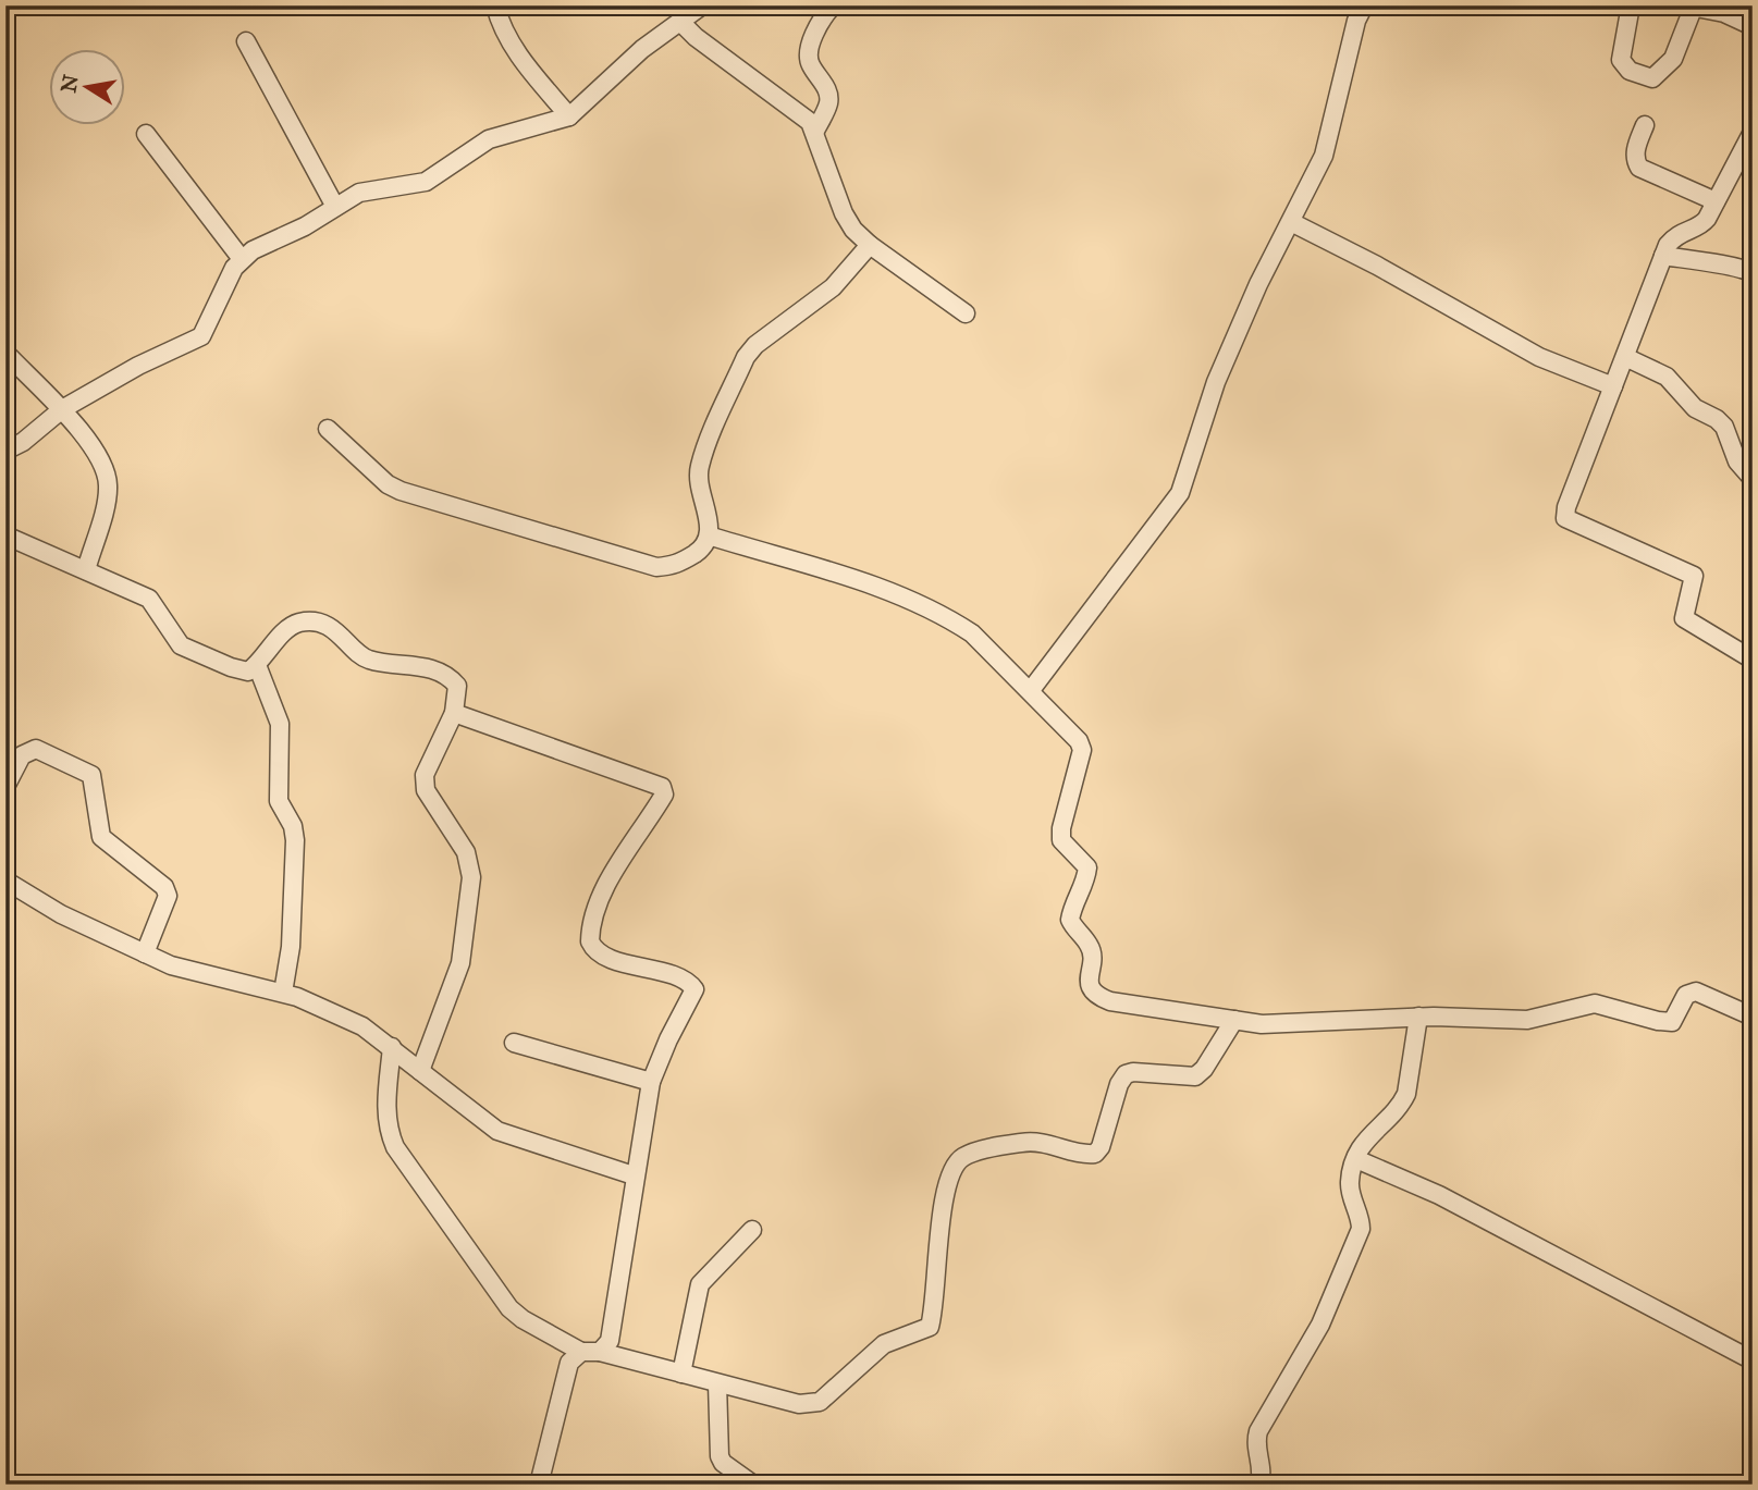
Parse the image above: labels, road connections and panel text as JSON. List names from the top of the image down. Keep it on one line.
{"north":"left"}
